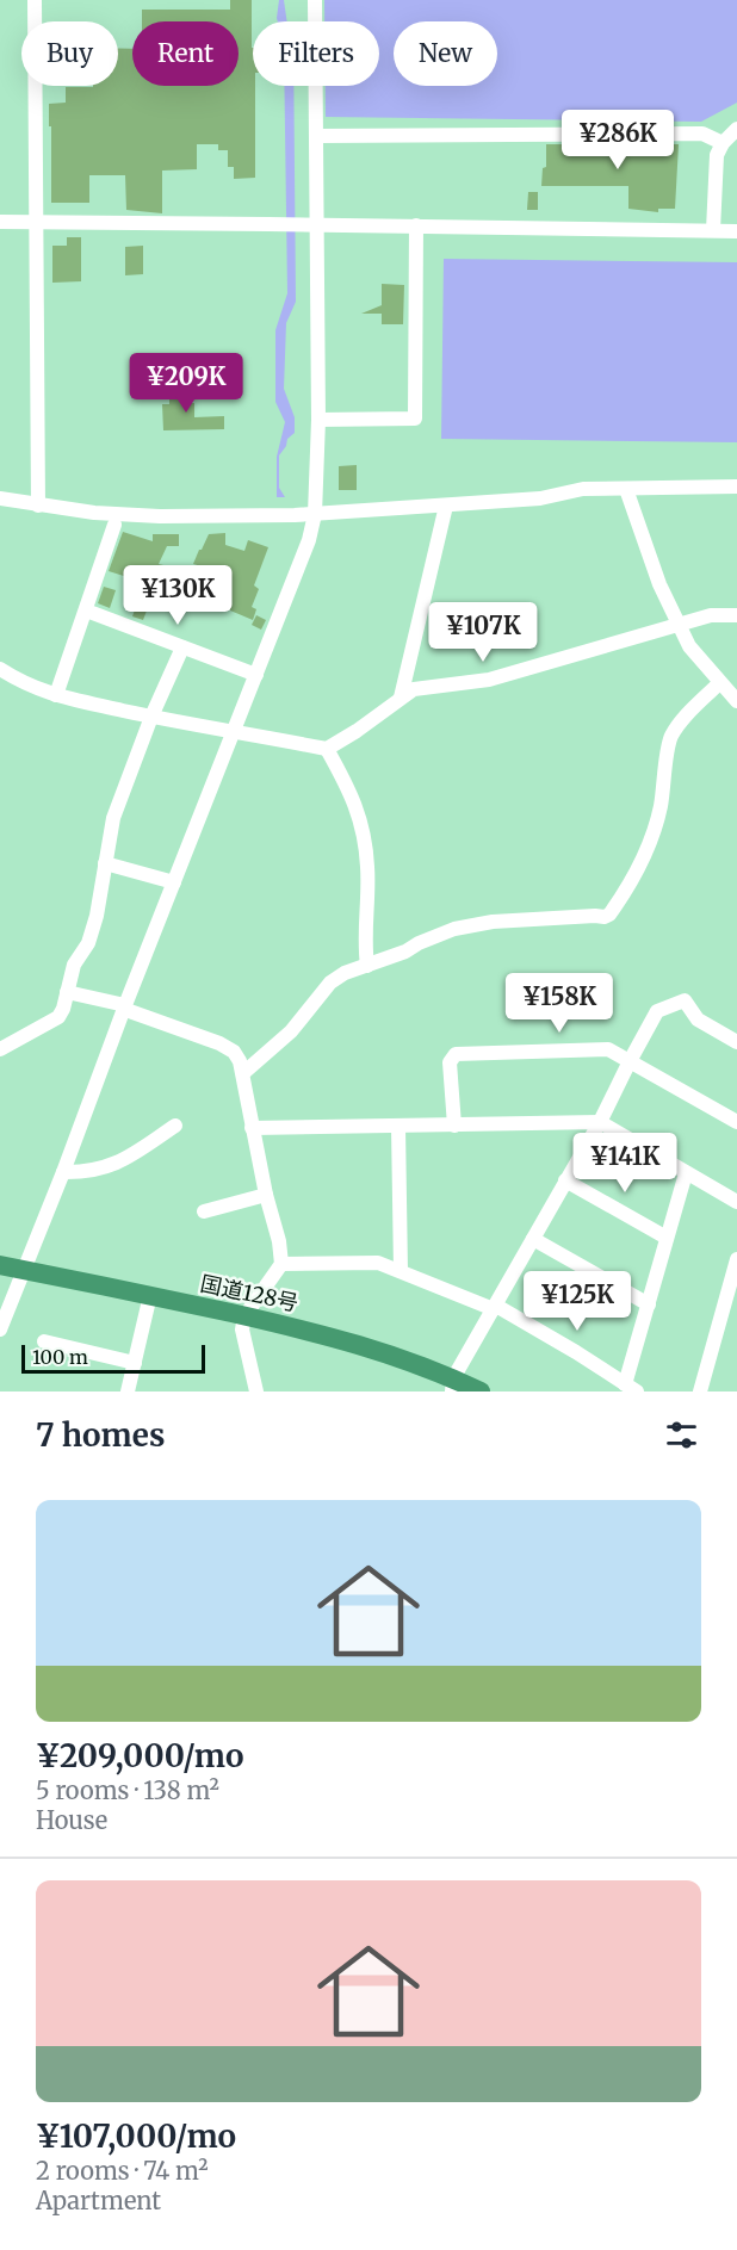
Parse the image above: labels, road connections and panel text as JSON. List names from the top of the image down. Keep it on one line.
{"streets":{"highway":["国道128号"]},"scale_bar":"100 m","page":{"chip":["Buy","Rent","Filters","New"],"price":["¥286K","¥209K","¥130K","¥107K","¥158K","¥141K","¥125K"],"scale":"100 m","heading":"7 homes","list":[{"name":"¥209,000/mo","note":"5 rooms · 138 m² · House"},{"name":"¥107,000/mo","note":"2 rooms · 74 m² · Apartment"}]}}
